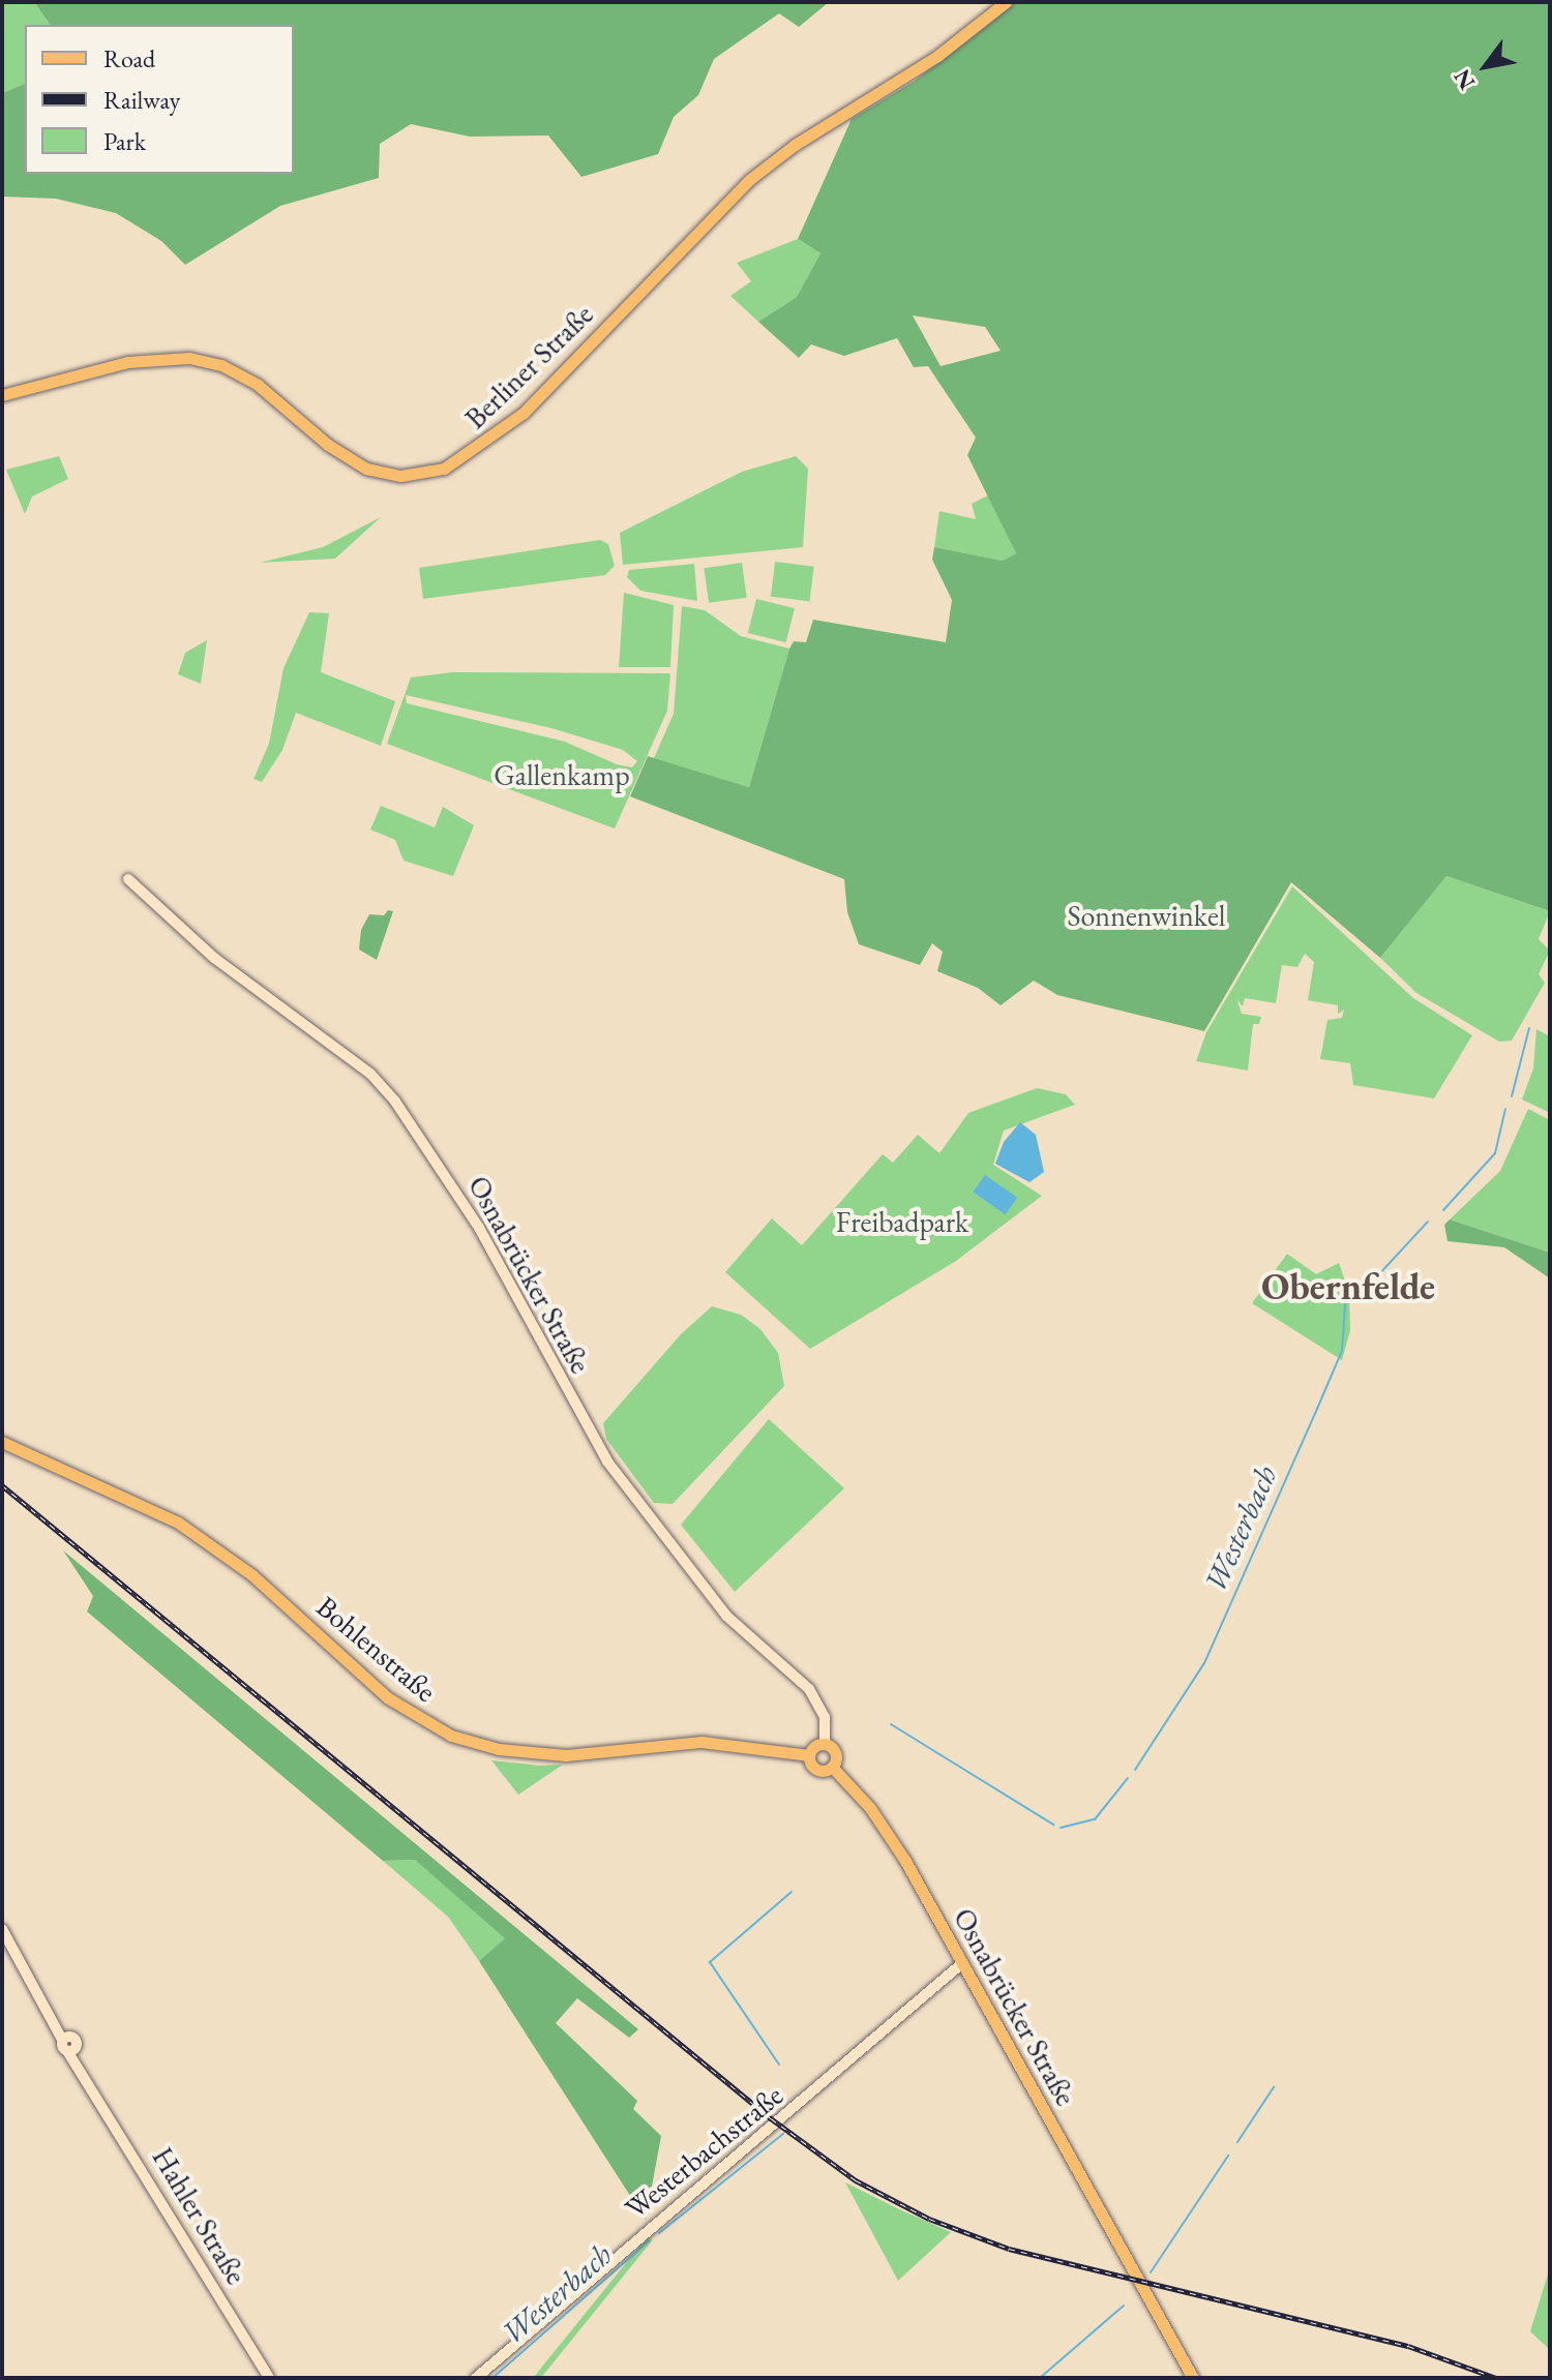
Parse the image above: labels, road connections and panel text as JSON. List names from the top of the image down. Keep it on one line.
{"streets":{"main road":["Berliner Straße","Osnabrücker Straße","Bohlenstraße"],"street":["Westerbachstraße","Hahler Straße"]},"crossings":[["Osnabrücker Straße","Bohlenstraße"],["Osnabrücker Straße","Westerbachstraße"]],"districts":["Obernfelde"],"water":["Westerbach"],"parks":["Gallenkamp","Sonnenwinkel","Freibadpark"],"legend":["Road","Railway","Park"],"north":"bottom left"}
